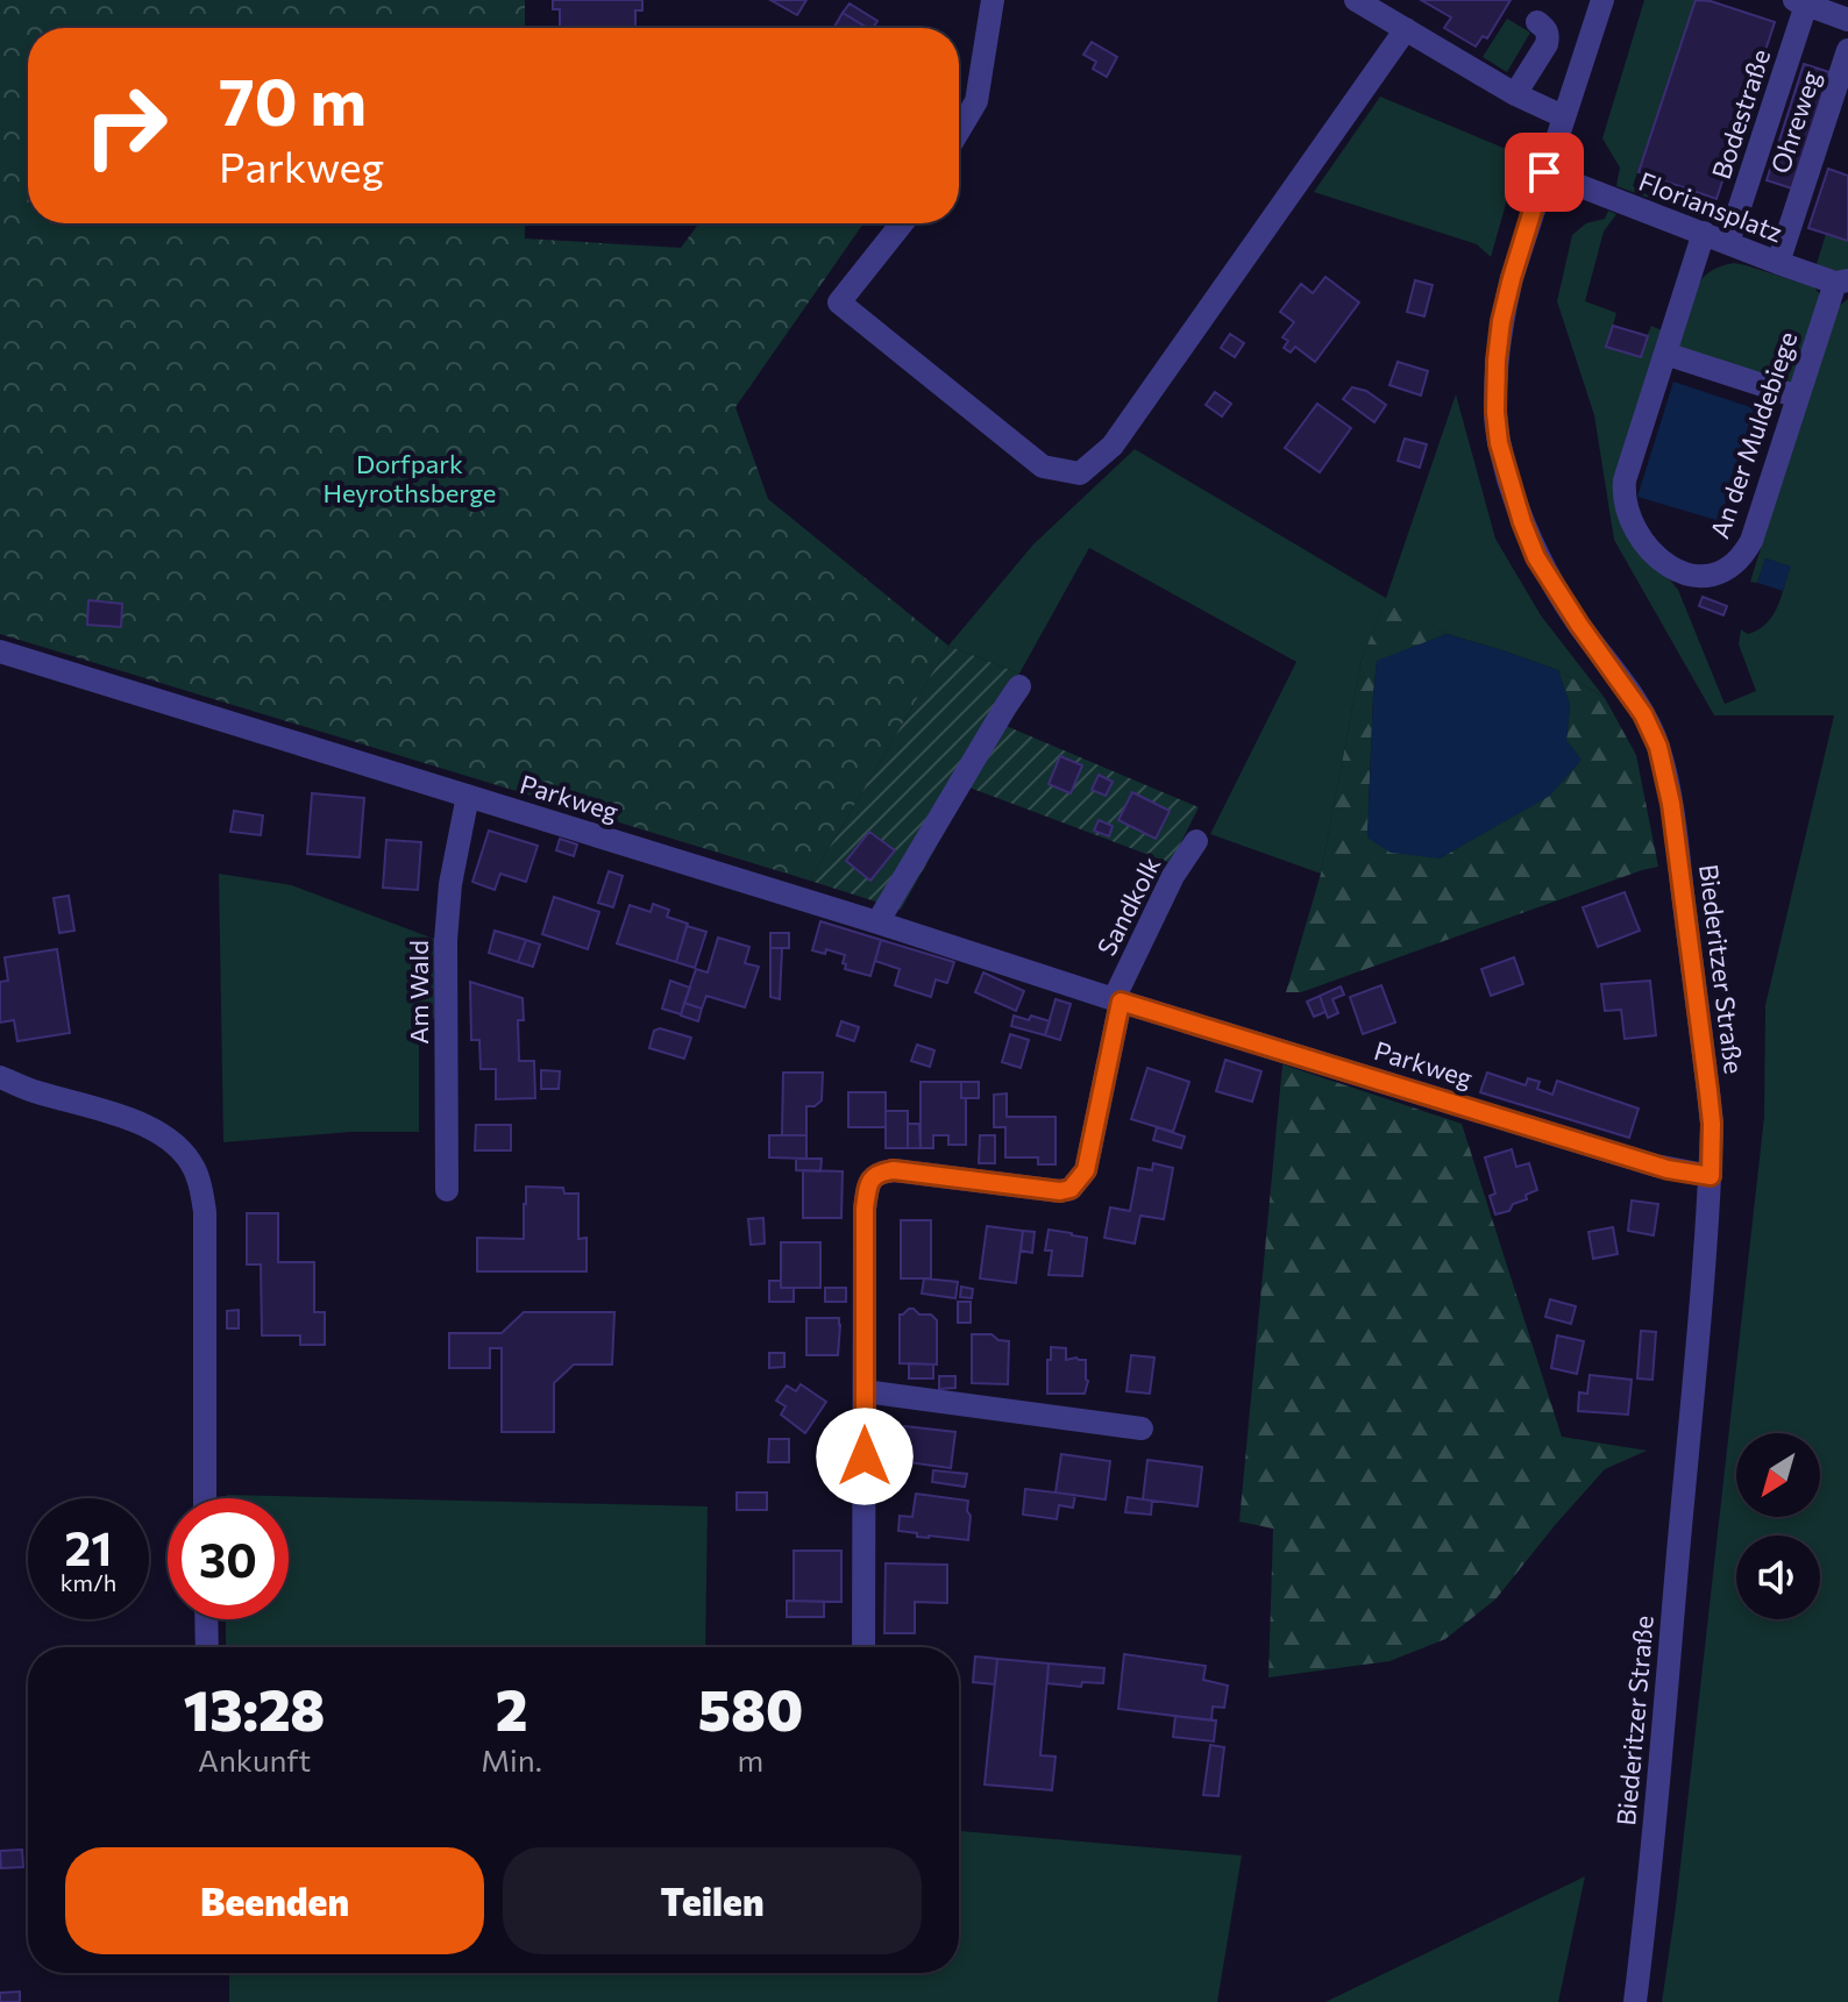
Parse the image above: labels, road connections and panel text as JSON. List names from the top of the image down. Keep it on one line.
{"streets":{"street":["Bodestraße","Ohreweg","Floriansplatz","An der Muldebiege","Parkweg","Sandkolk","Biederitzer Straße","Am Wald"]},"crossings":[["Bodestraße","Floriansplatz"],["Ohreweg","Floriansplatz"],["Floriansplatz","An der Muldebiege"],["Floriansplatz","Biederitzer Straße"],["Parkweg","Sandkolk"],["Parkweg","Biederitzer Straße"],["Parkweg","Am Wald"]],"parks":["Dorfpark Heyrothsberge"],"north":"bottom left","page":{"turn":["70 m","Parkweg"],"speed":"21 km/h","limit":"30","eta":["13:28","Ankunft","2","Min.","580","m"],"buttons":["Beenden","Teilen"]}}
